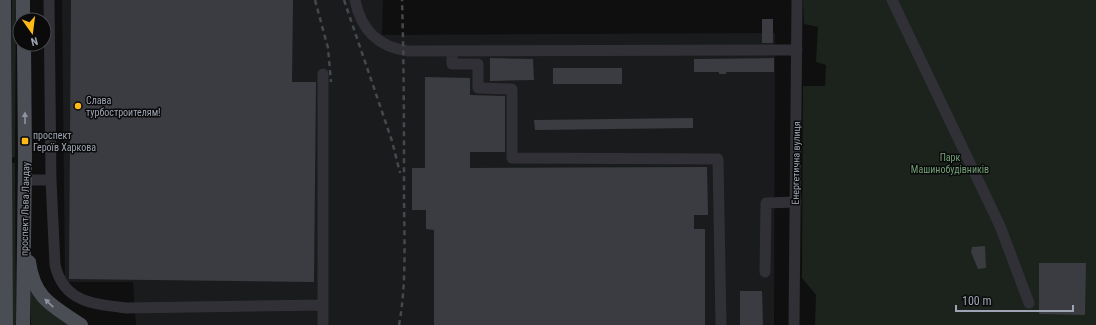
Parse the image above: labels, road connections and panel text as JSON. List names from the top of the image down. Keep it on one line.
{"streets":{"main road":["проспект Льва Ландау"],"street":["Енергетична вулиця"]},"parks":["Парк Машинобудівників"],"places":{"other":["Слава турбостроителям!"],"transit":["проспект Героїв Харкова"]},"scale_bar":"100 m","north":"bottom"}
